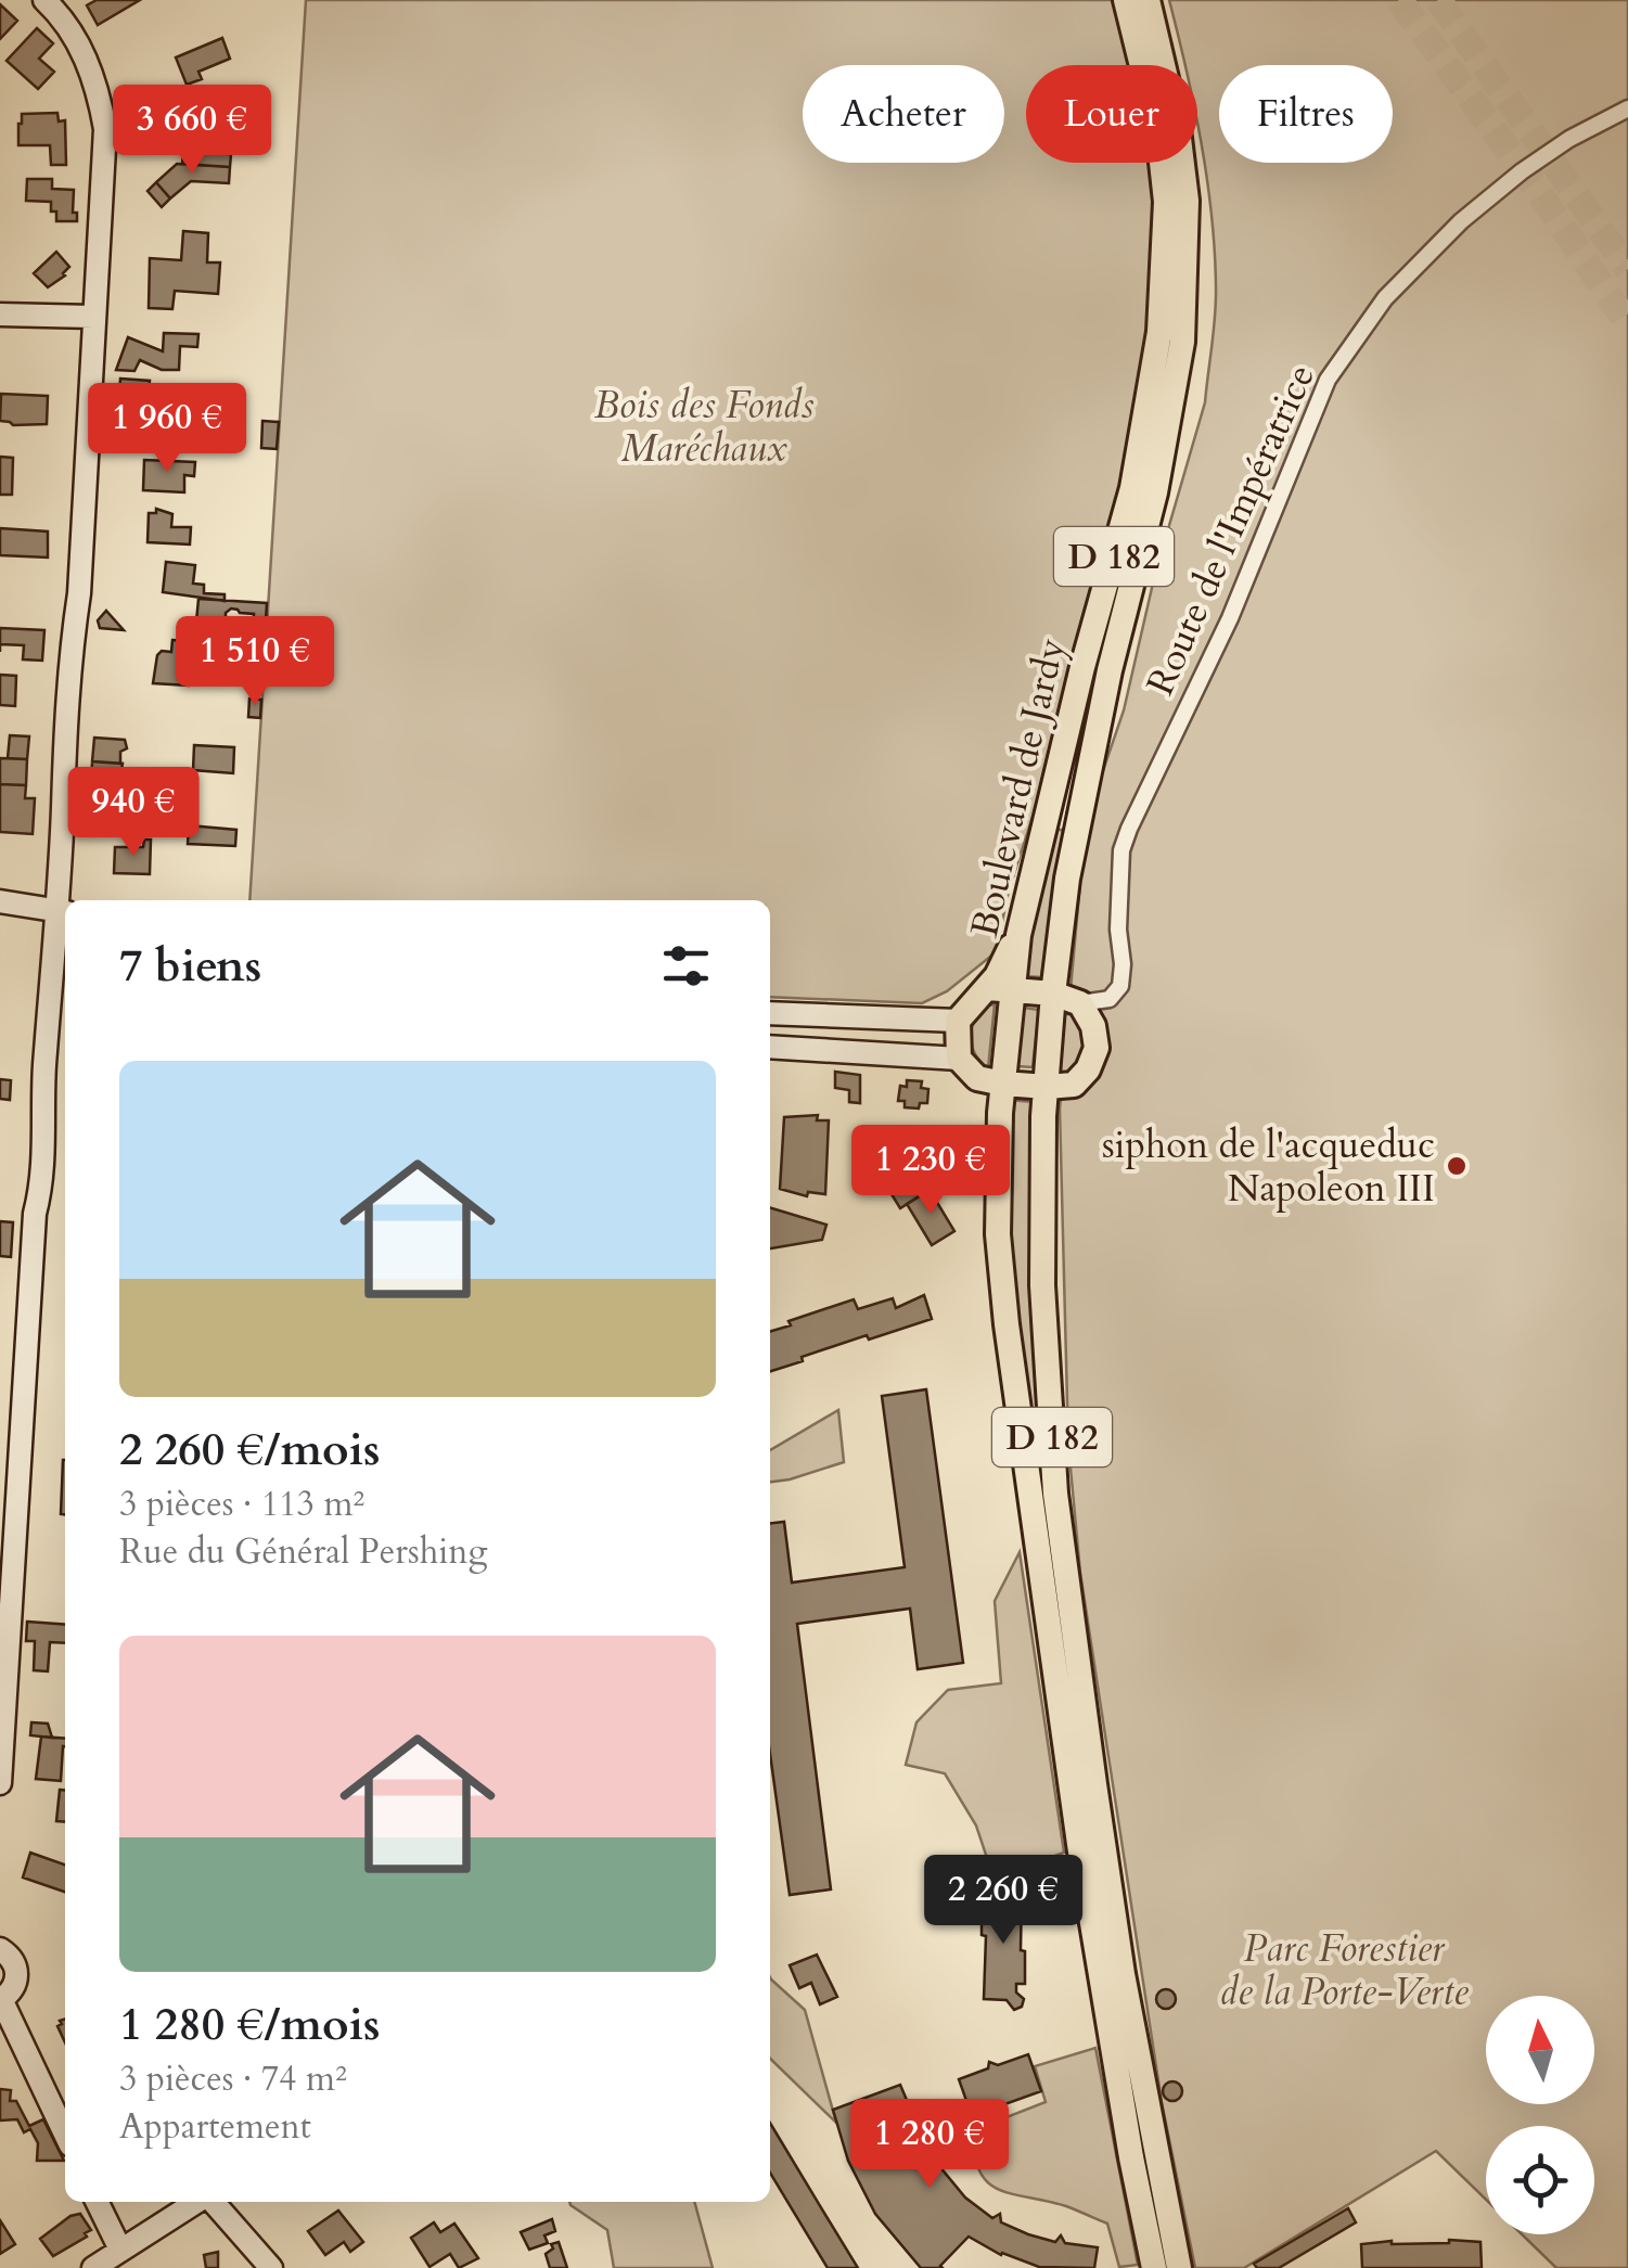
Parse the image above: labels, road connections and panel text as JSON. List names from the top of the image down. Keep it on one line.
{"streets":{"main road":["D 182","Boulevard de Jardy"],"street":["Route de l'Impératrice"]},"crossings":[["D 182","Boulevard de Jardy"]],"parks":["Bois des Fonds Maréchaux","Parc Forestier de la Porte-Verte"],"places":["siphon de l'acqueduc Napoleon III"],"north":"top","page":{"chip":["Acheter","Louer","Filtres"],"price":["3 660 €","1 960 €","1 510 €","940 €","1 230 €","2 260 €","1 280 €"],"heading":"7 biens","list":[{"name":"2 260 €/mois","note":"3 pièces · 113 m² · Rue du Général Pershing"},{"name":"1 280 €/mois","note":"3 pièces · 74 m² · Appartement"}]}}
